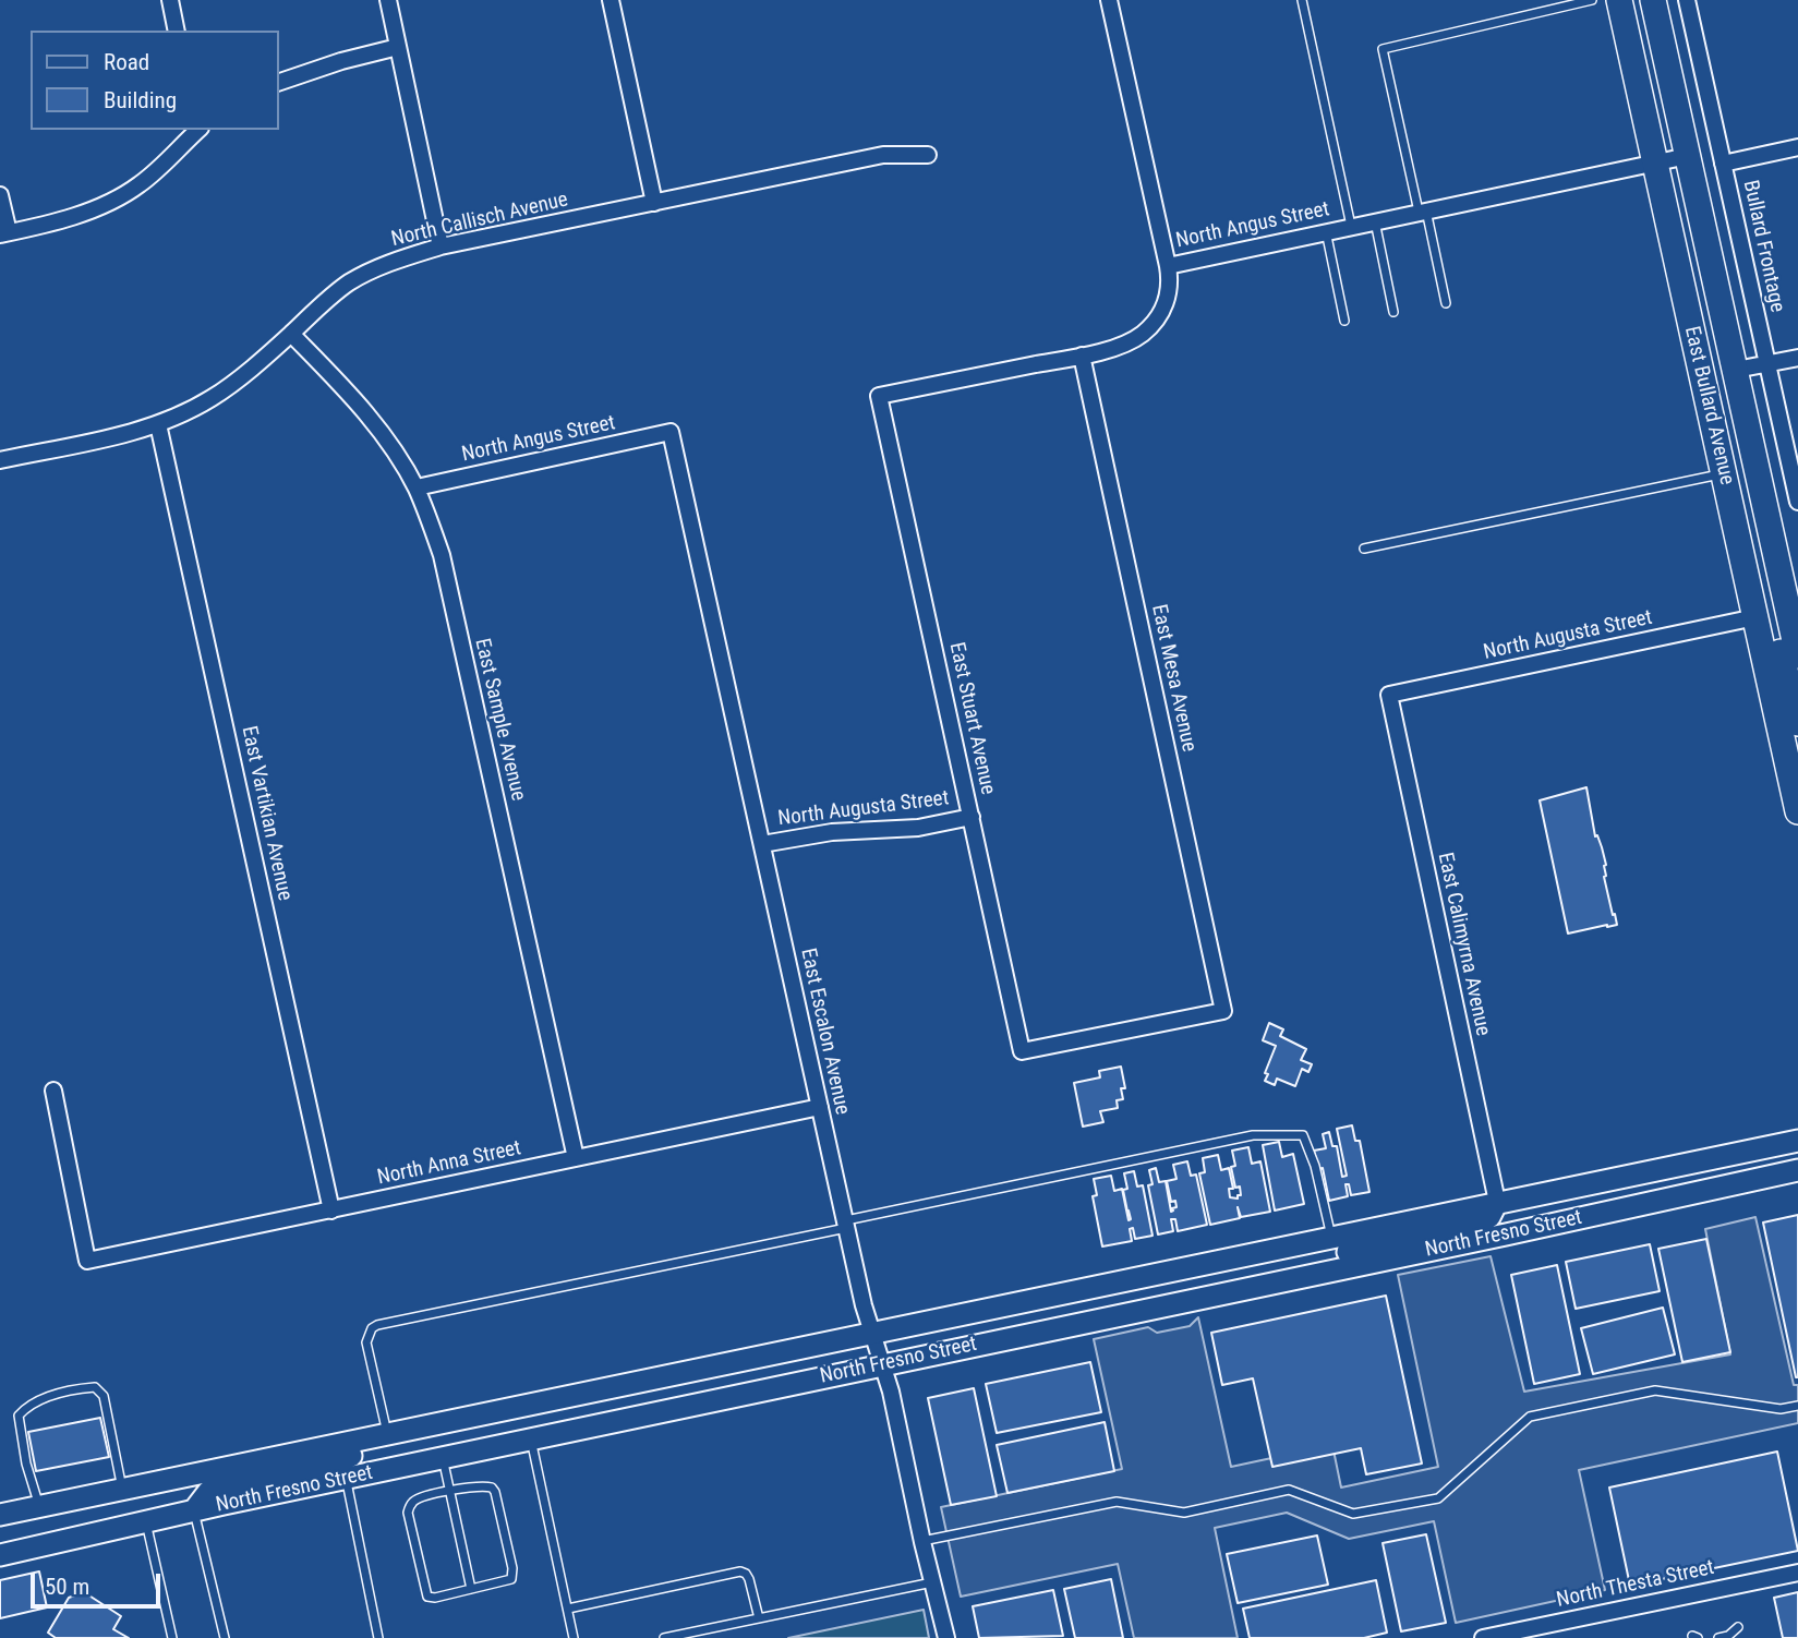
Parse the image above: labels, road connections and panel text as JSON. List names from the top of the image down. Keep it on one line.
{"streets":{"main road":["East Bullard Avenue","North Fresno Street"],"street":["North Callisch Avenue","North Angus Street","Bullard Frontage","North Augusta Street","East Mesa Avenue","East Stuart Avenue","East Sample Avenue","East Vartikian Avenue","East Calimyrna Avenue","East Escalon Avenue","North Anna Street","North Thesta Street"]},"crossings":[["North Callisch Avenue","East Sample Avenue"],["North Callisch Avenue","East Vartikian Avenue"],["North Angus Street","East Bullard Avenue"],["North Angus Street","East Mesa Avenue"],["North Angus Street","East Stuart Avenue"],["North Angus Street","East Sample Avenue"],["North Angus Street","East Escalon Avenue"],["East Bullard Avenue","North Augusta Street"],["North Augusta Street","East Stuart Avenue"],["North Augusta Street","East Calimyrna Avenue"],["North Augusta Street","East Escalon Avenue"],["East Mesa Avenue","East Stuart Avenue"],["East Sample Avenue","North Anna Street"],["East Vartikian Avenue","North Anna Street"],["East Calimyrna Avenue","North Fresno Street"],["East Escalon Avenue","North Anna Street"],["East Escalon Avenue","North Fresno Street"]],"legend":["Road","Building"],"scale_bar":"50 m"}
